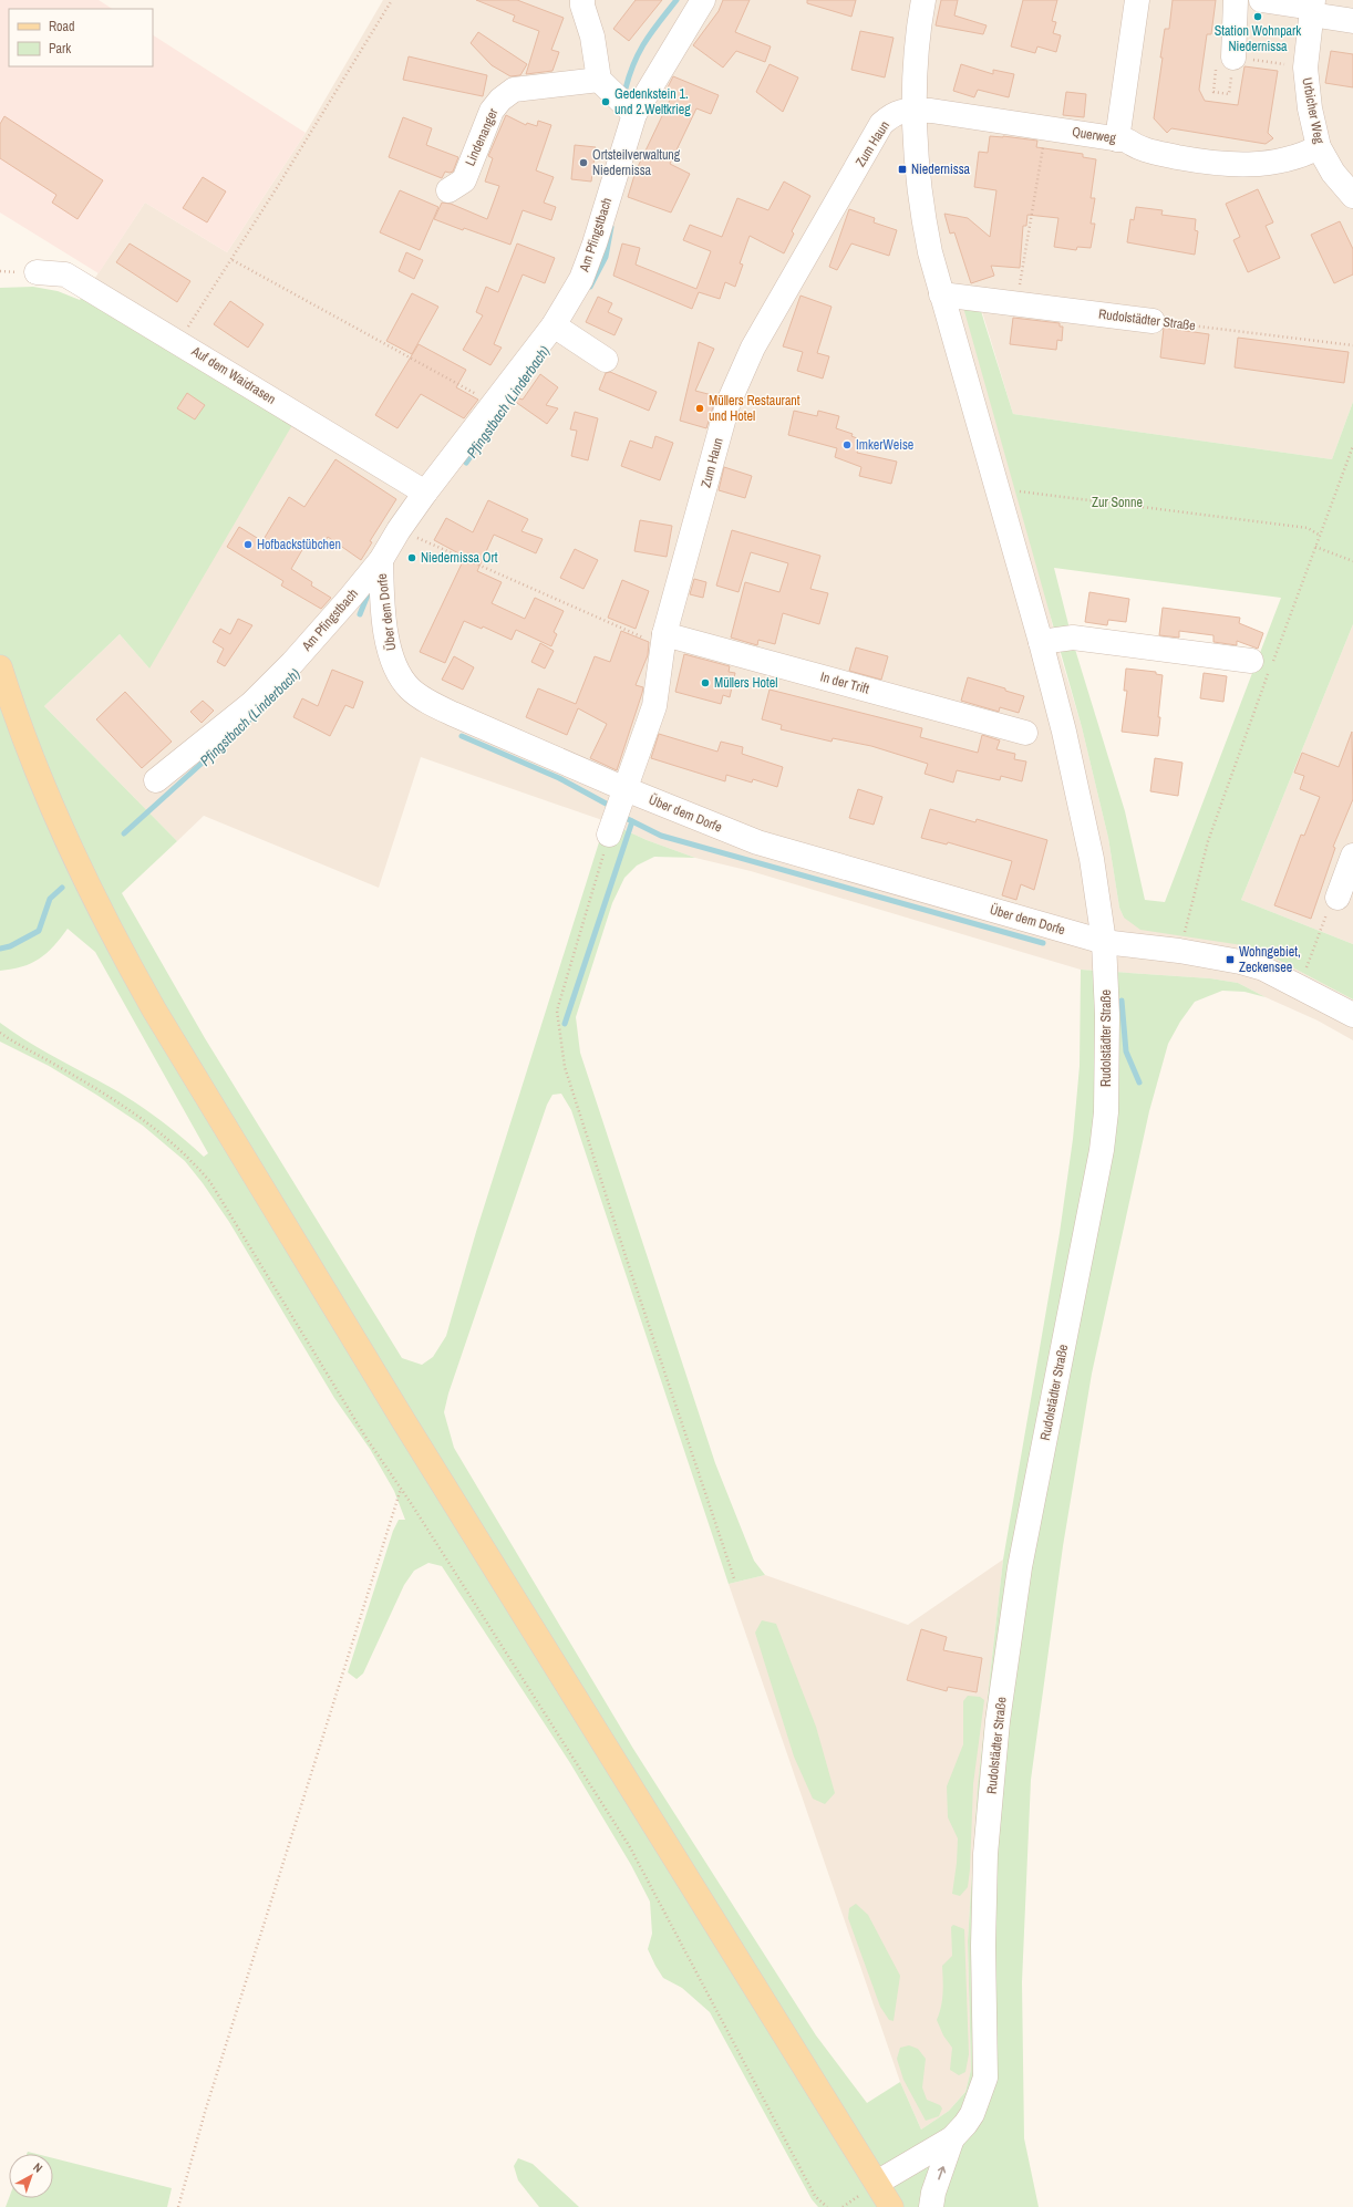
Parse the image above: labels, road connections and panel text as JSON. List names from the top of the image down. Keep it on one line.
{"streets":{"street":["Urbicher Weg","Querweg","Lindenanger","Zum Haun","Am Pfingstbach","Rudolstädter Straße","Auf dem Waidrasen","Über dem Dorfe","In der Trift"]},"crossings":[["Urbicher Weg","Querweg"],["Querweg","Zum Haun"],["Querweg","Rudolstädter Straße"],["Zum Haun","Rudolstädter Straße"],["Zum Haun","Über dem Dorfe"],["Zum Haun","In der Trift"],["Am Pfingstbach","Auf dem Waidrasen"],["Am Pfingstbach","Über dem Dorfe"],["Rudolstädter Straße","Über dem Dorfe"]],"water":["Pfingstbach (Linderbach)"],"parks":["Zur Sonne"],"places":{"other":["Station Wohnpark Niedernissa","Gedenkstein 1. und 2.Weltkrieg","Ortsteilverwaltung Niedernissa","Müllers Restaurant und Hotel","ImkerWeise","Hofbackstübchen","Niedernissa Ort","Müllers Hotel"],"transit":["Niedernissa","Wohngebiet, Zeckensee"]},"legend":["Road","Park"],"north":"top right"}
